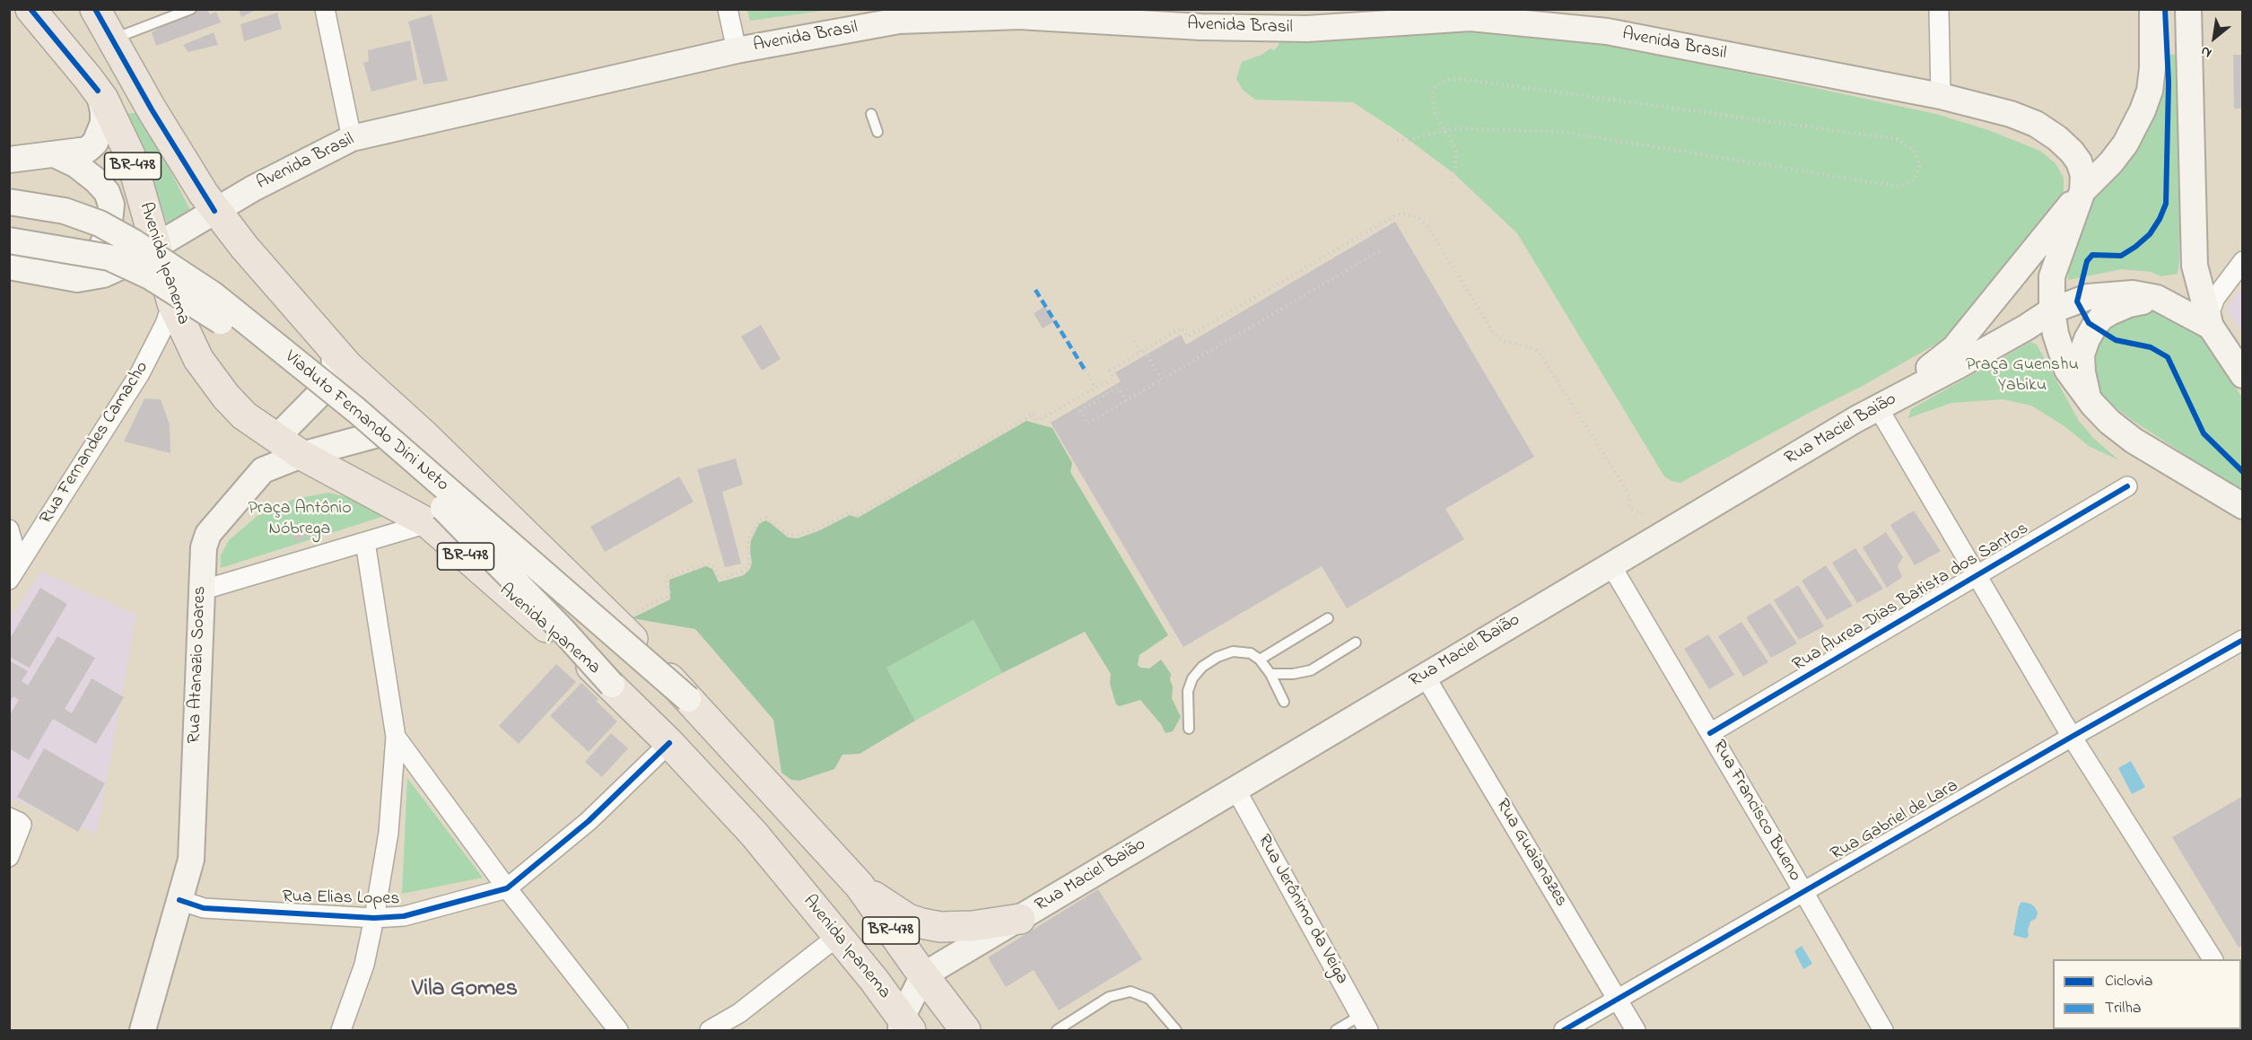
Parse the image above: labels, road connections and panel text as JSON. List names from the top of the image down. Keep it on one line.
{"streets":{"main road":["Avenida Brasil","BR-478","Avenida Ipanema","Viaduto Fernando Dini Neto","Rua Maciel Baião","Rua Atanazio Soares"],"street":["Rua Fernandes Camacho","Rua Áurea Dias Batista dos Santos","Rua Francisco Bueno","Rua Gabriel de Lara","Rua Guaianazes","Rua Elias Lopes","Rua Jerônimo da Veiga"]},"crossings":[["Avenida Brasil","BR-478"],["Avenida Brasil","Avenida Ipanema"],["BR-478","Avenida Ipanema"],["BR-478","Viaduto Fernando Dini Neto"],["BR-478","Rua Maciel Baião"],["BR-478","Rua Atanazio Soares"],["Avenida Ipanema","Viaduto Fernando Dini Neto"],["Avenida Ipanema","Rua Fernandes Camacho"],["Avenida Ipanema","Rua Atanazio Soares"],["Avenida Ipanema","Rua Elias Lopes"],["Rua Maciel Baião","Rua Francisco Bueno"],["Rua Maciel Baião","Rua Guaianazes"],["Rua Maciel Baião","Rua Jerônimo da Veiga"],["Rua Áurea Dias Batista dos Santos","Rua Francisco Bueno"],["Rua Atanazio Soares","Rua Elias Lopes"],["Rua Francisco Bueno","Rua Gabriel de Lara"],["Rua Gabriel de Lara","Rua Guaianazes"]],"districts":["Vila Gomes"],"parks":["Praça Guenshu Yabiku","Praça Antônio Nóbrega"],"legend":["Ciclovia","Trilha"],"north":"bottom left"}
